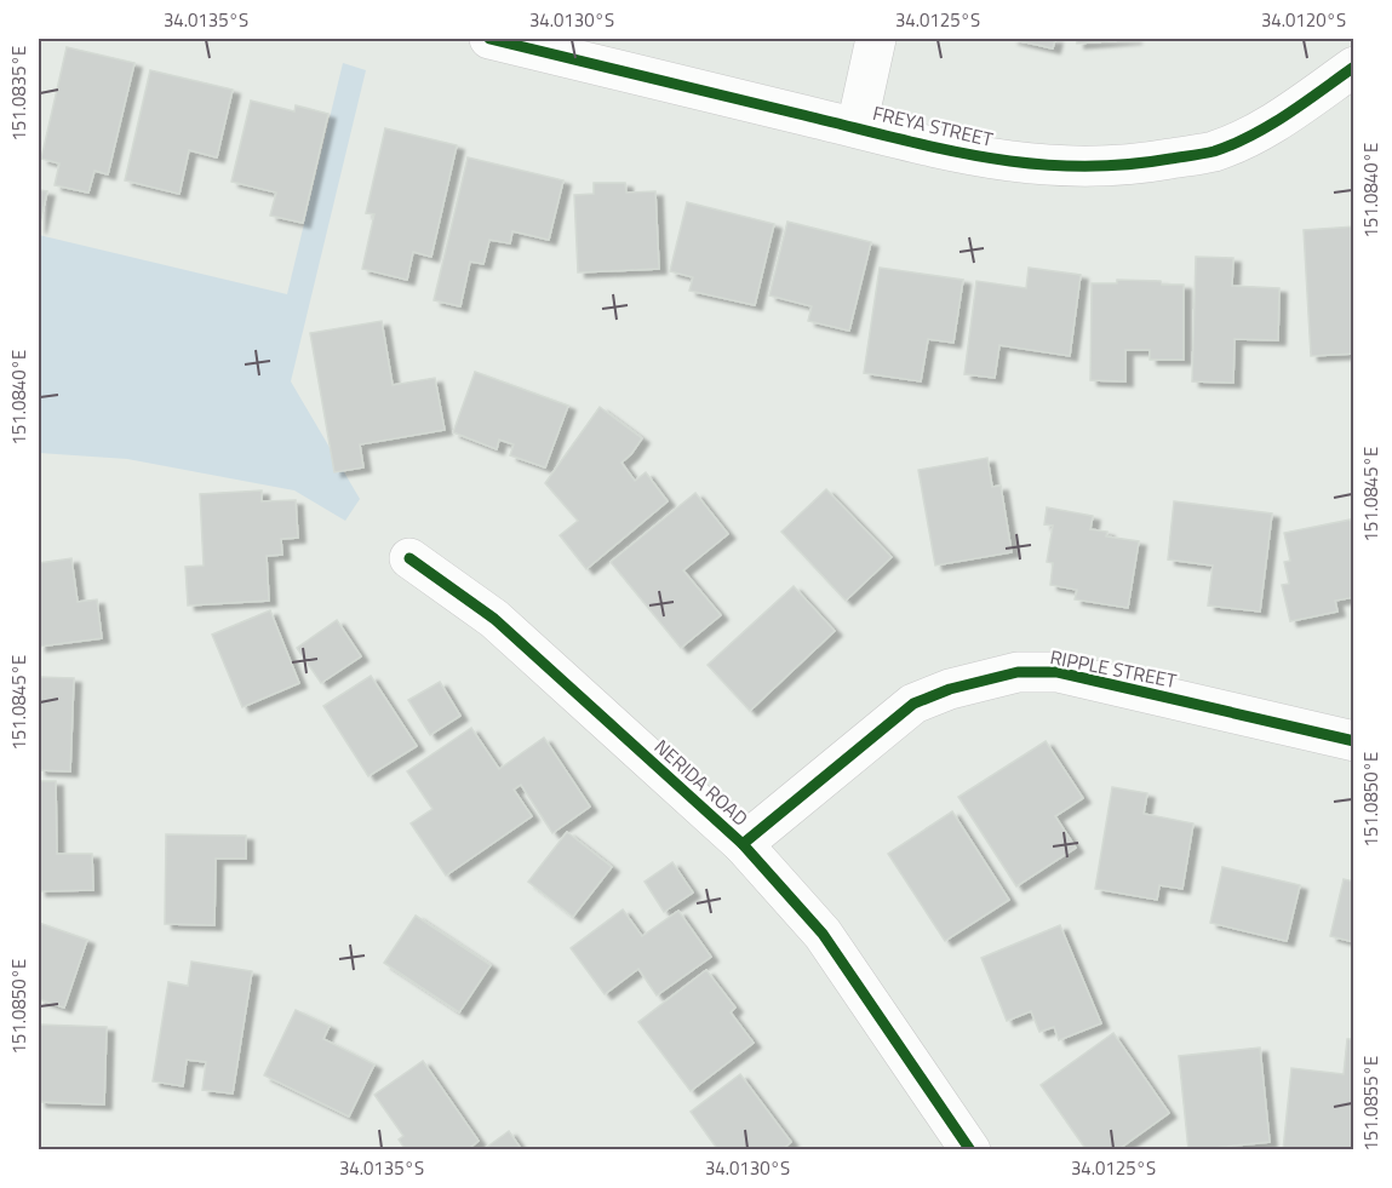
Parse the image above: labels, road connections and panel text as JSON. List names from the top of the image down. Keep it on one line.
{"streets":{"street":["FREYA STREET","RIPPLE STREET","NERIDA ROAD"]},"crossings":[["RIPPLE STREET","NERIDA ROAD"]],"coordinates":["34.0135°S","34.0130°S","34.0125°S","34.0120°S","151.0835°E","151.0840°E","151.0845°E","151.0850°E","151.0855°E"]}
